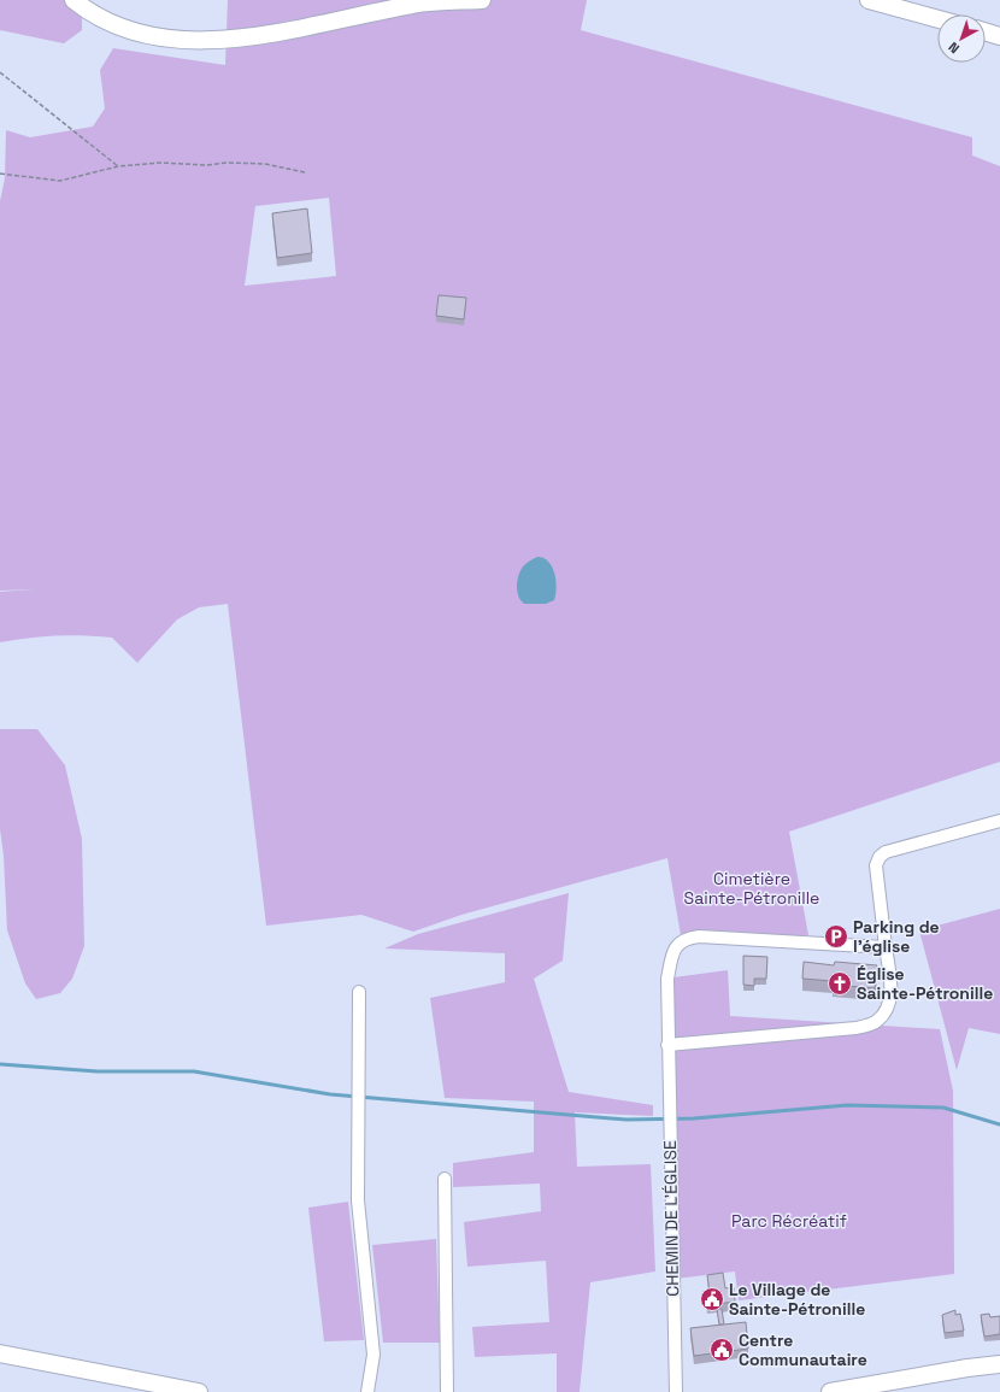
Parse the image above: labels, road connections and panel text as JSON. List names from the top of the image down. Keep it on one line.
{"streets":{"street":["CHEMIN DE L'ÉGLISE"]},"parks":["Cimetière Sainte-Pétronille","Parc Récréatif"],"places":{"parking":["Parking de l'église"],"church":["Église Sainte-Pétronille"],"public building":["Le Village de Sainte-Pétronille","Centre Communautaire"]},"north":"bottom left"}
